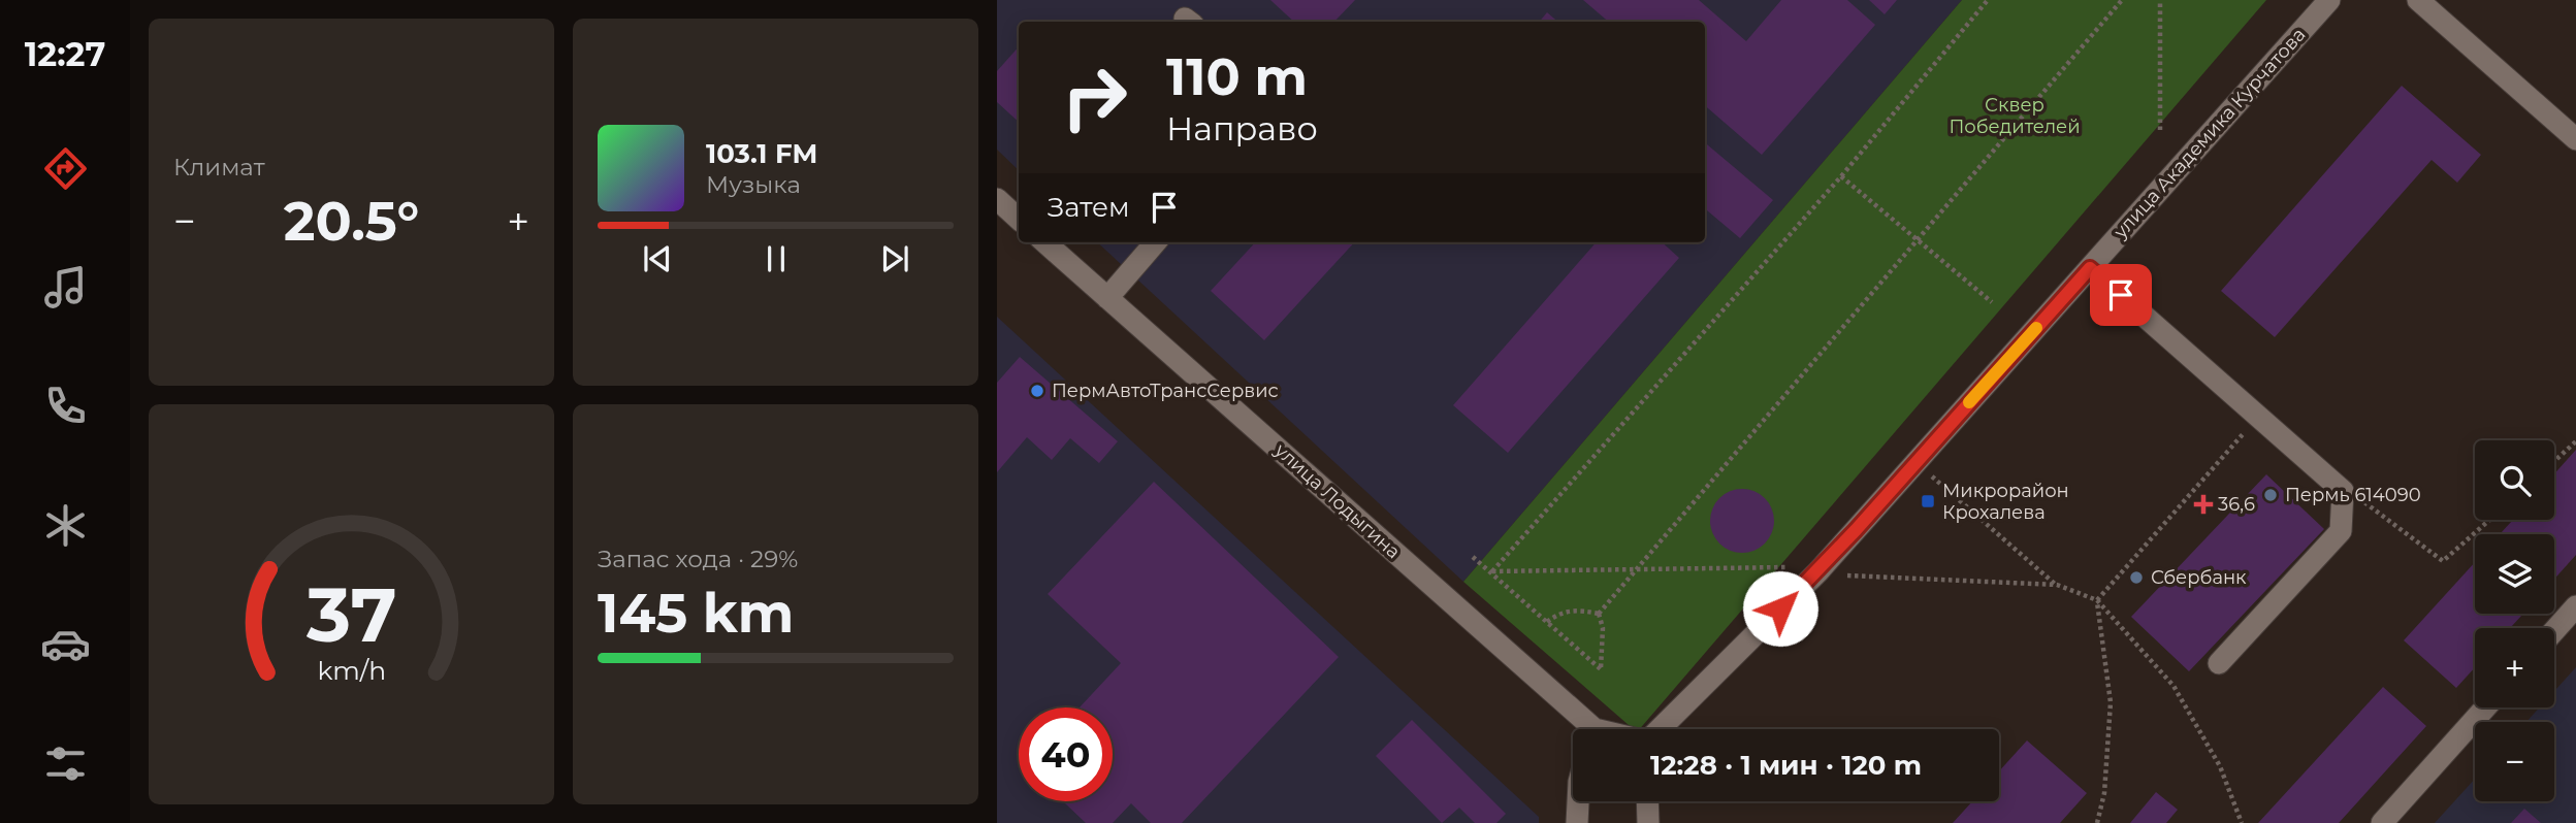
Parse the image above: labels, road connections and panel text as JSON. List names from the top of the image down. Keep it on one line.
{"streets":{"street":["улица Академика Курчатова","улица Лодыгина"]},"parks":["Сквер Победителей"],"places":{"other":["ПермАвтоТрансСервис","Пермь 614090","Сбербанк"],"transit":["Микрорайон Крохалева"],"health":["36,6"]},"page":{"tabs":"12:27","tile":["Климат",["Запас хода · 29%","145 km"]],"turn":["110 m","Направо"],"song":["103.1 FM","Музыка"],"then":"Затем","heat":["−","20.5°","+"],"map_buttons":["+","−"],"limit":"40","trip":"12:28 · 1 мин · 120 m","gauge":["37","km/h"]}}
